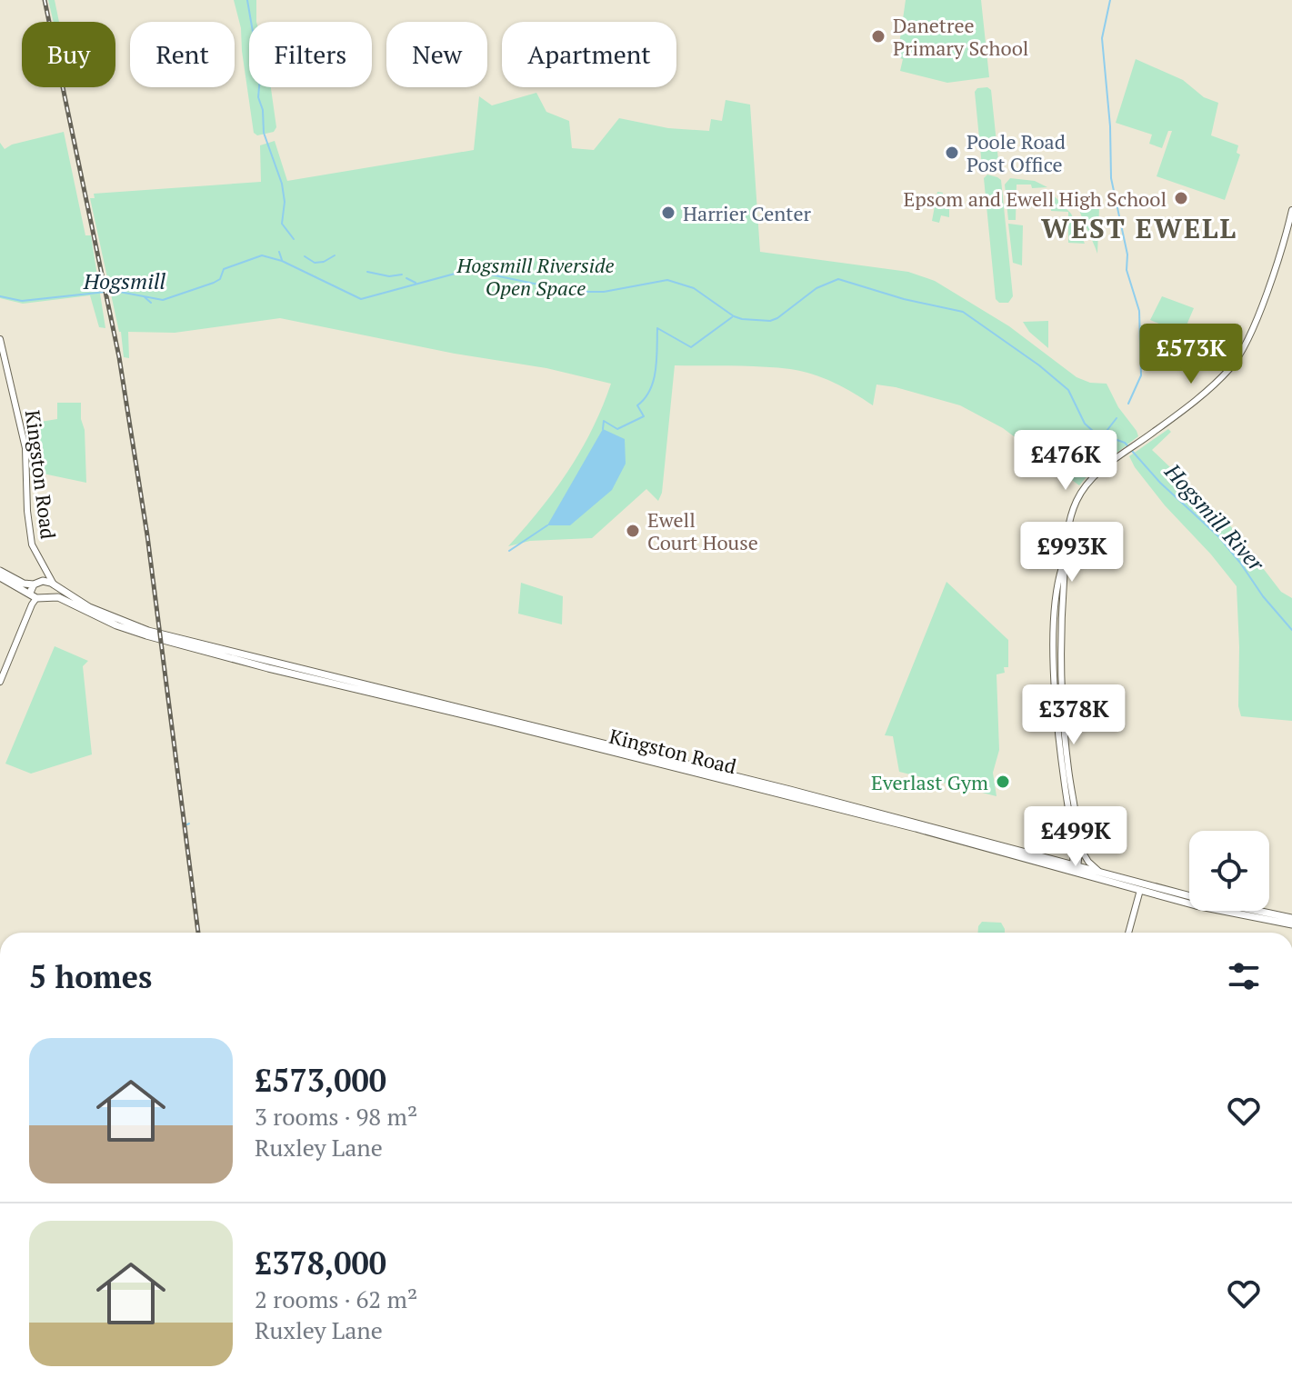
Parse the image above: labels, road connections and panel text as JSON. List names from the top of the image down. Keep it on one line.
{"streets":{"highway":["Kingston Road"]},"districts":["WEST EWELL"],"water":["Hogsmill","Hogsmill River"],"parks":["Hogsmill Riverside Open Space"],"places":["Danetree Primary School","Poole Road Post Office","Epsom and Ewell High School","Harrier Center","Ewell Court House","Everlast Gym"],"page":{"chip":["Buy","Rent","Filters","New","Apartment"],"price":["£573K","£476K","£993K","£378K","£499K"],"heading":"5 homes","list":[{"name":"£573,000","note":"3 rooms · 98 m² · Ruxley Lane"},{"name":"£378,000","note":"2 rooms · 62 m² · Ruxley Lane"}]}}
